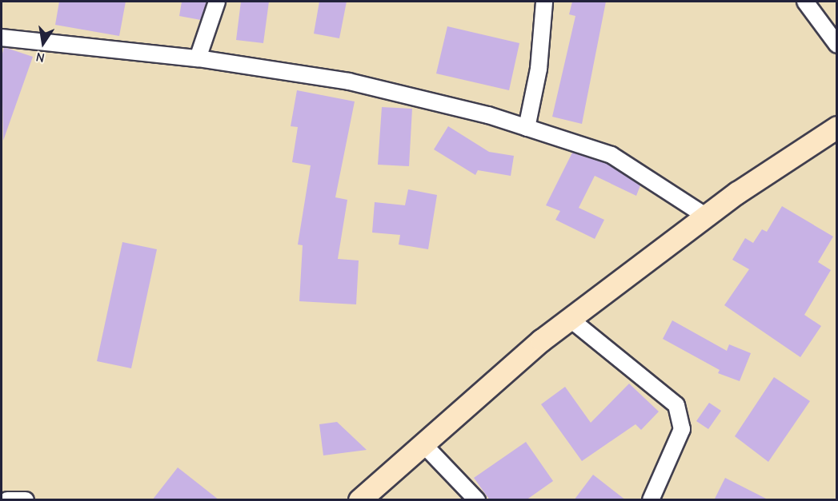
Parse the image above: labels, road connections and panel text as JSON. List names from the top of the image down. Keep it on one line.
{"north":"bottom"}
